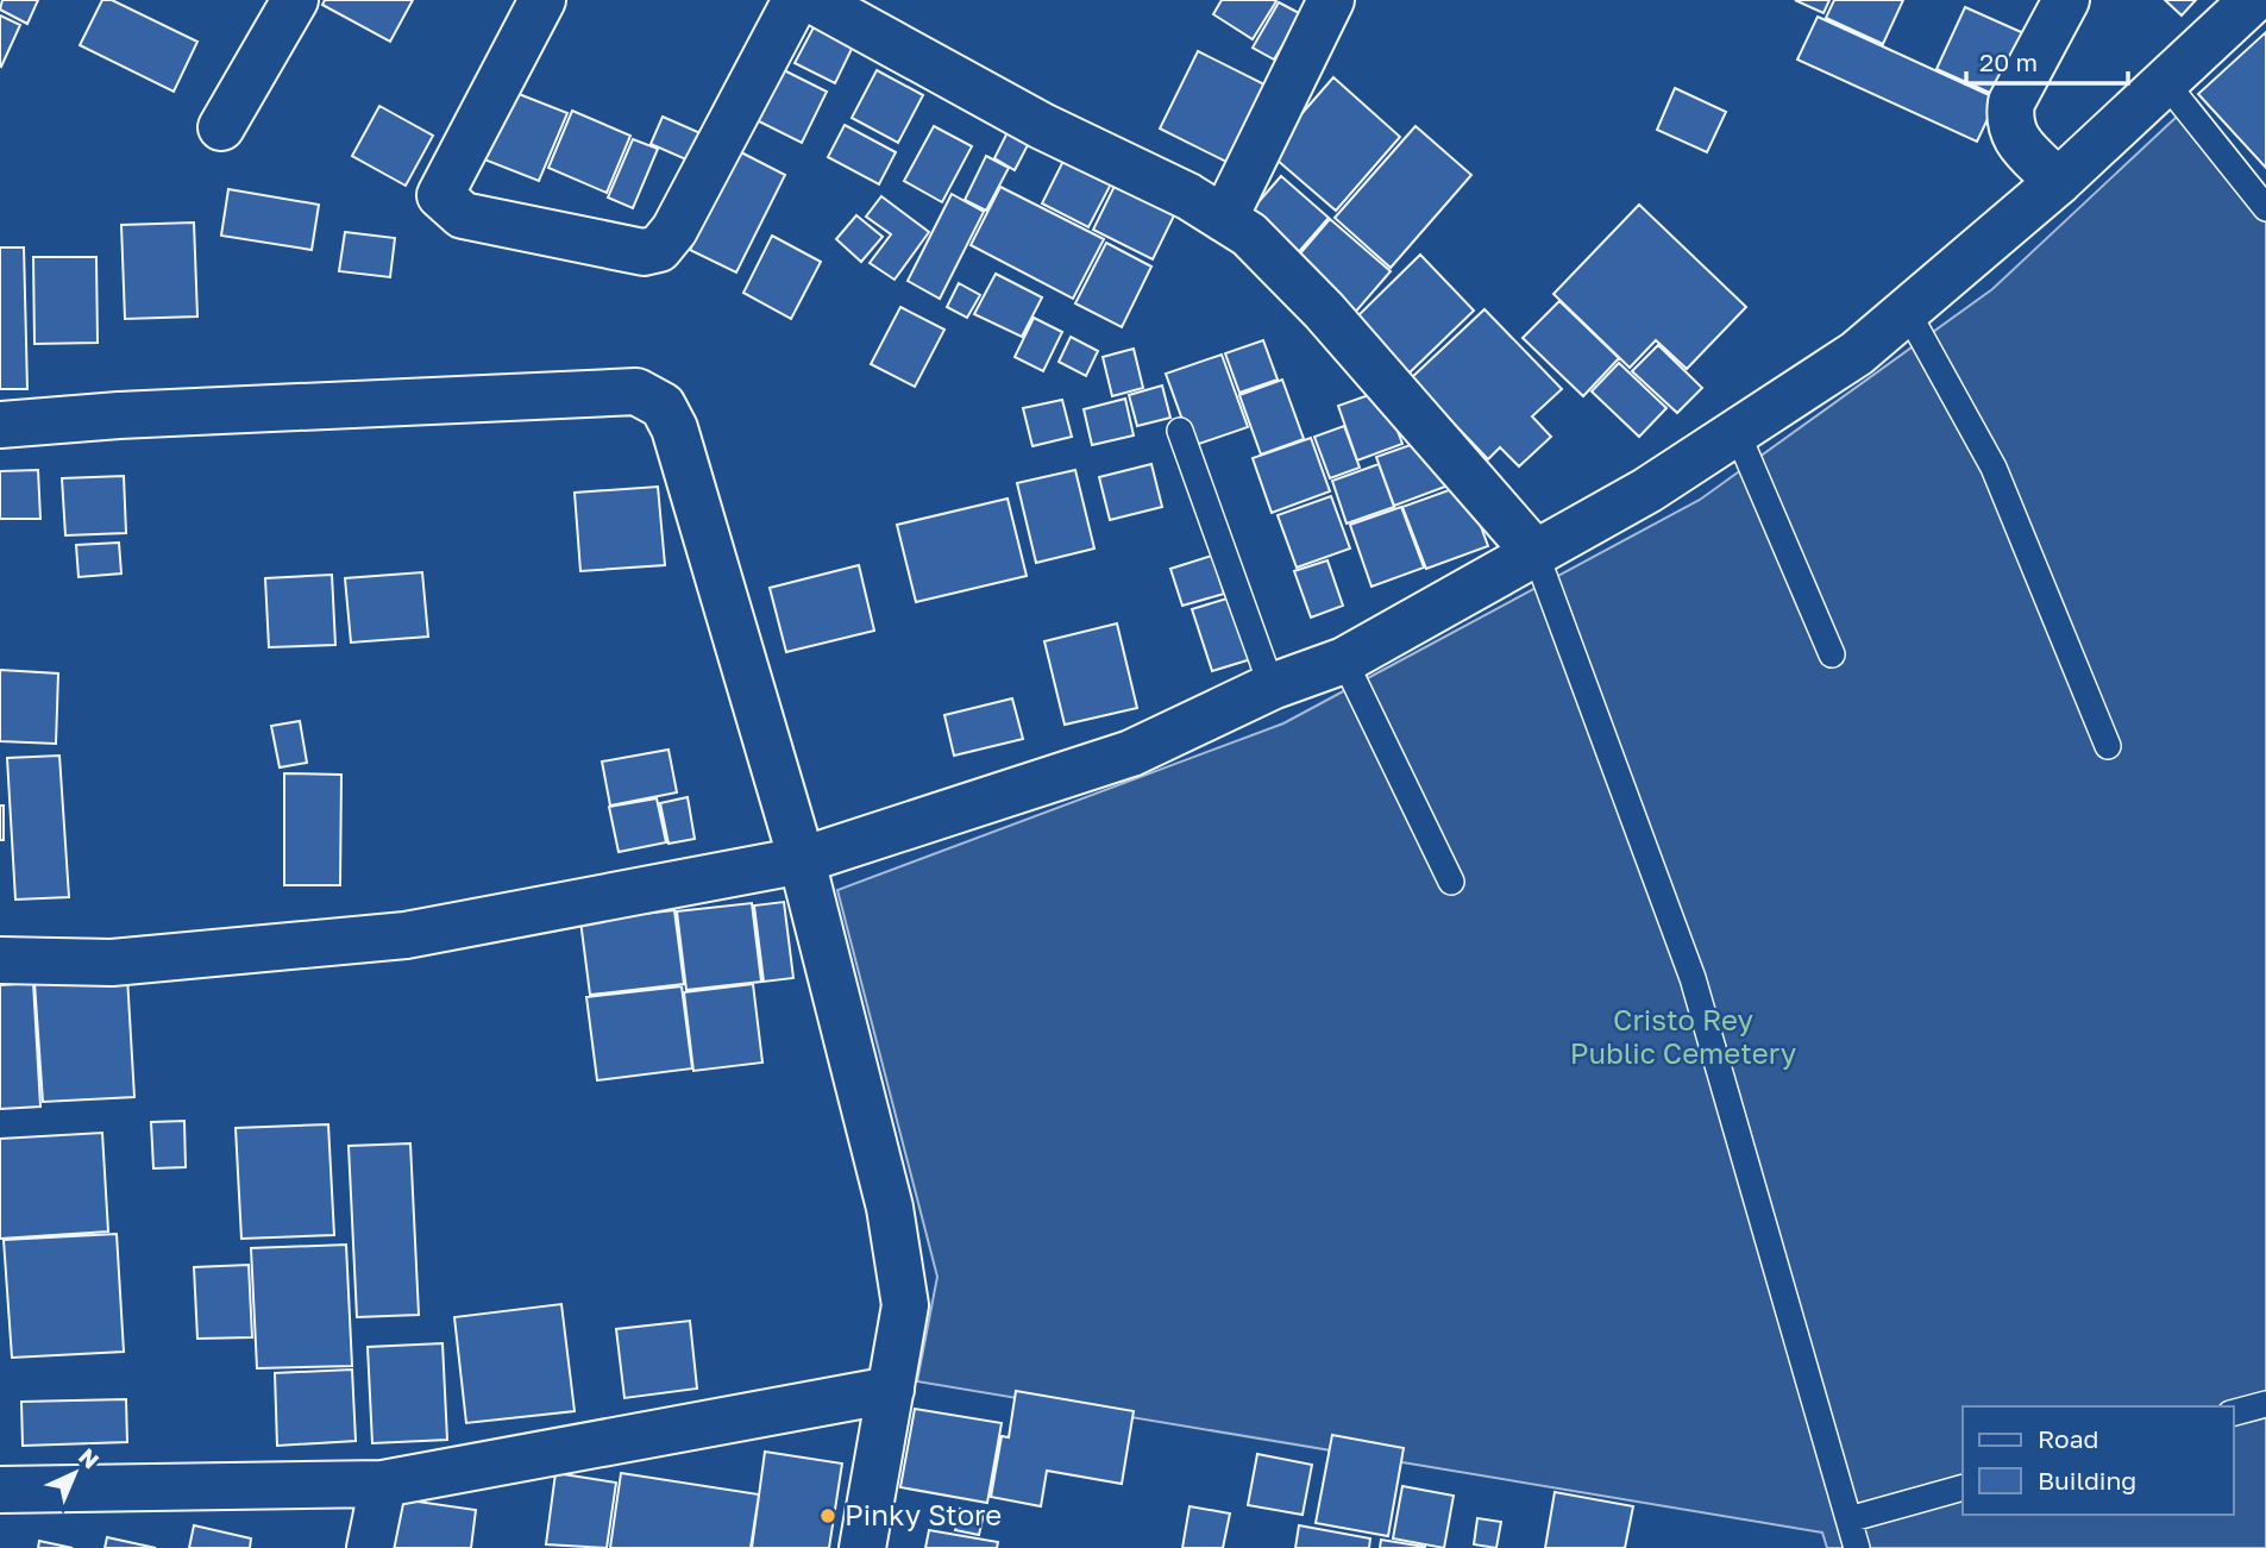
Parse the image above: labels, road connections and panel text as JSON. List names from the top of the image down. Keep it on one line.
{"parks":["Cristo Rey Public Cemetery"],"places":["Pinky Store"],"legend":["Road","Building"],"scale_bar":"20 m","north":"top right"}
